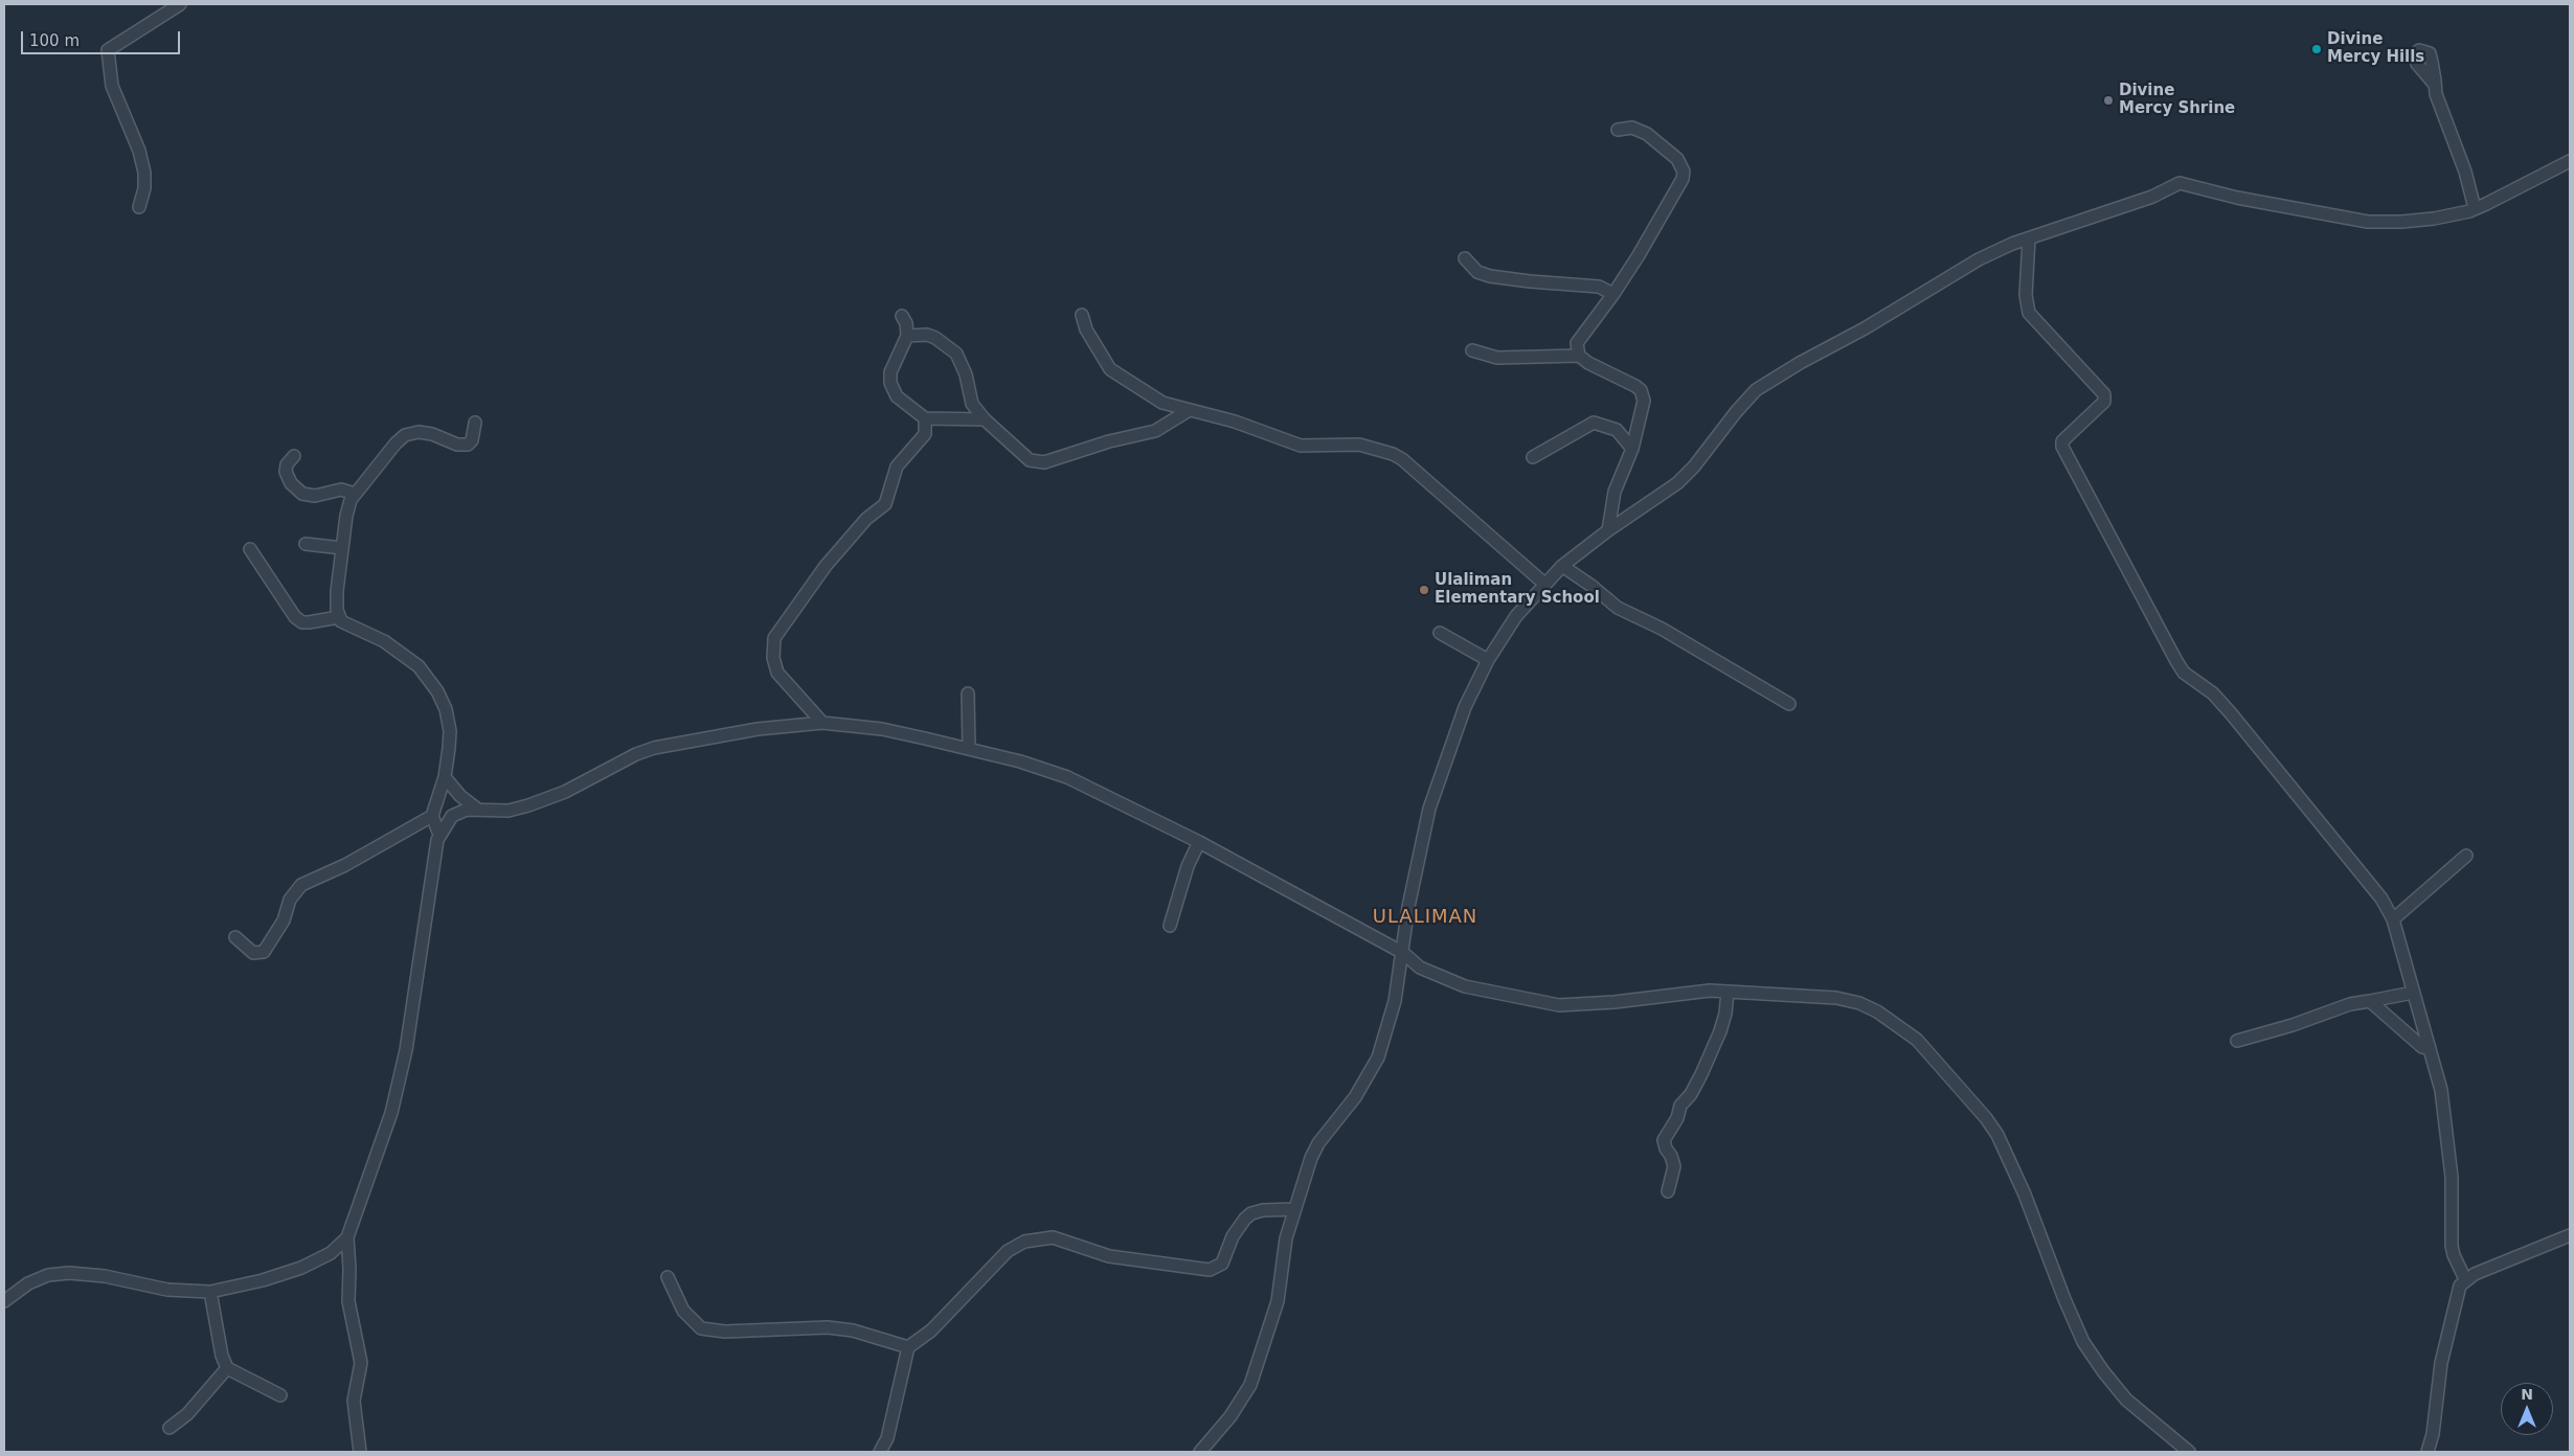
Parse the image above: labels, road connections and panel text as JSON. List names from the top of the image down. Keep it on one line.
{"districts":["ULALIMAN"],"places":["Divine Mercy Hills","Divine Mercy Shrine","Ulaliman Elementary School"],"scale_bar":"100 m","north":"top"}
